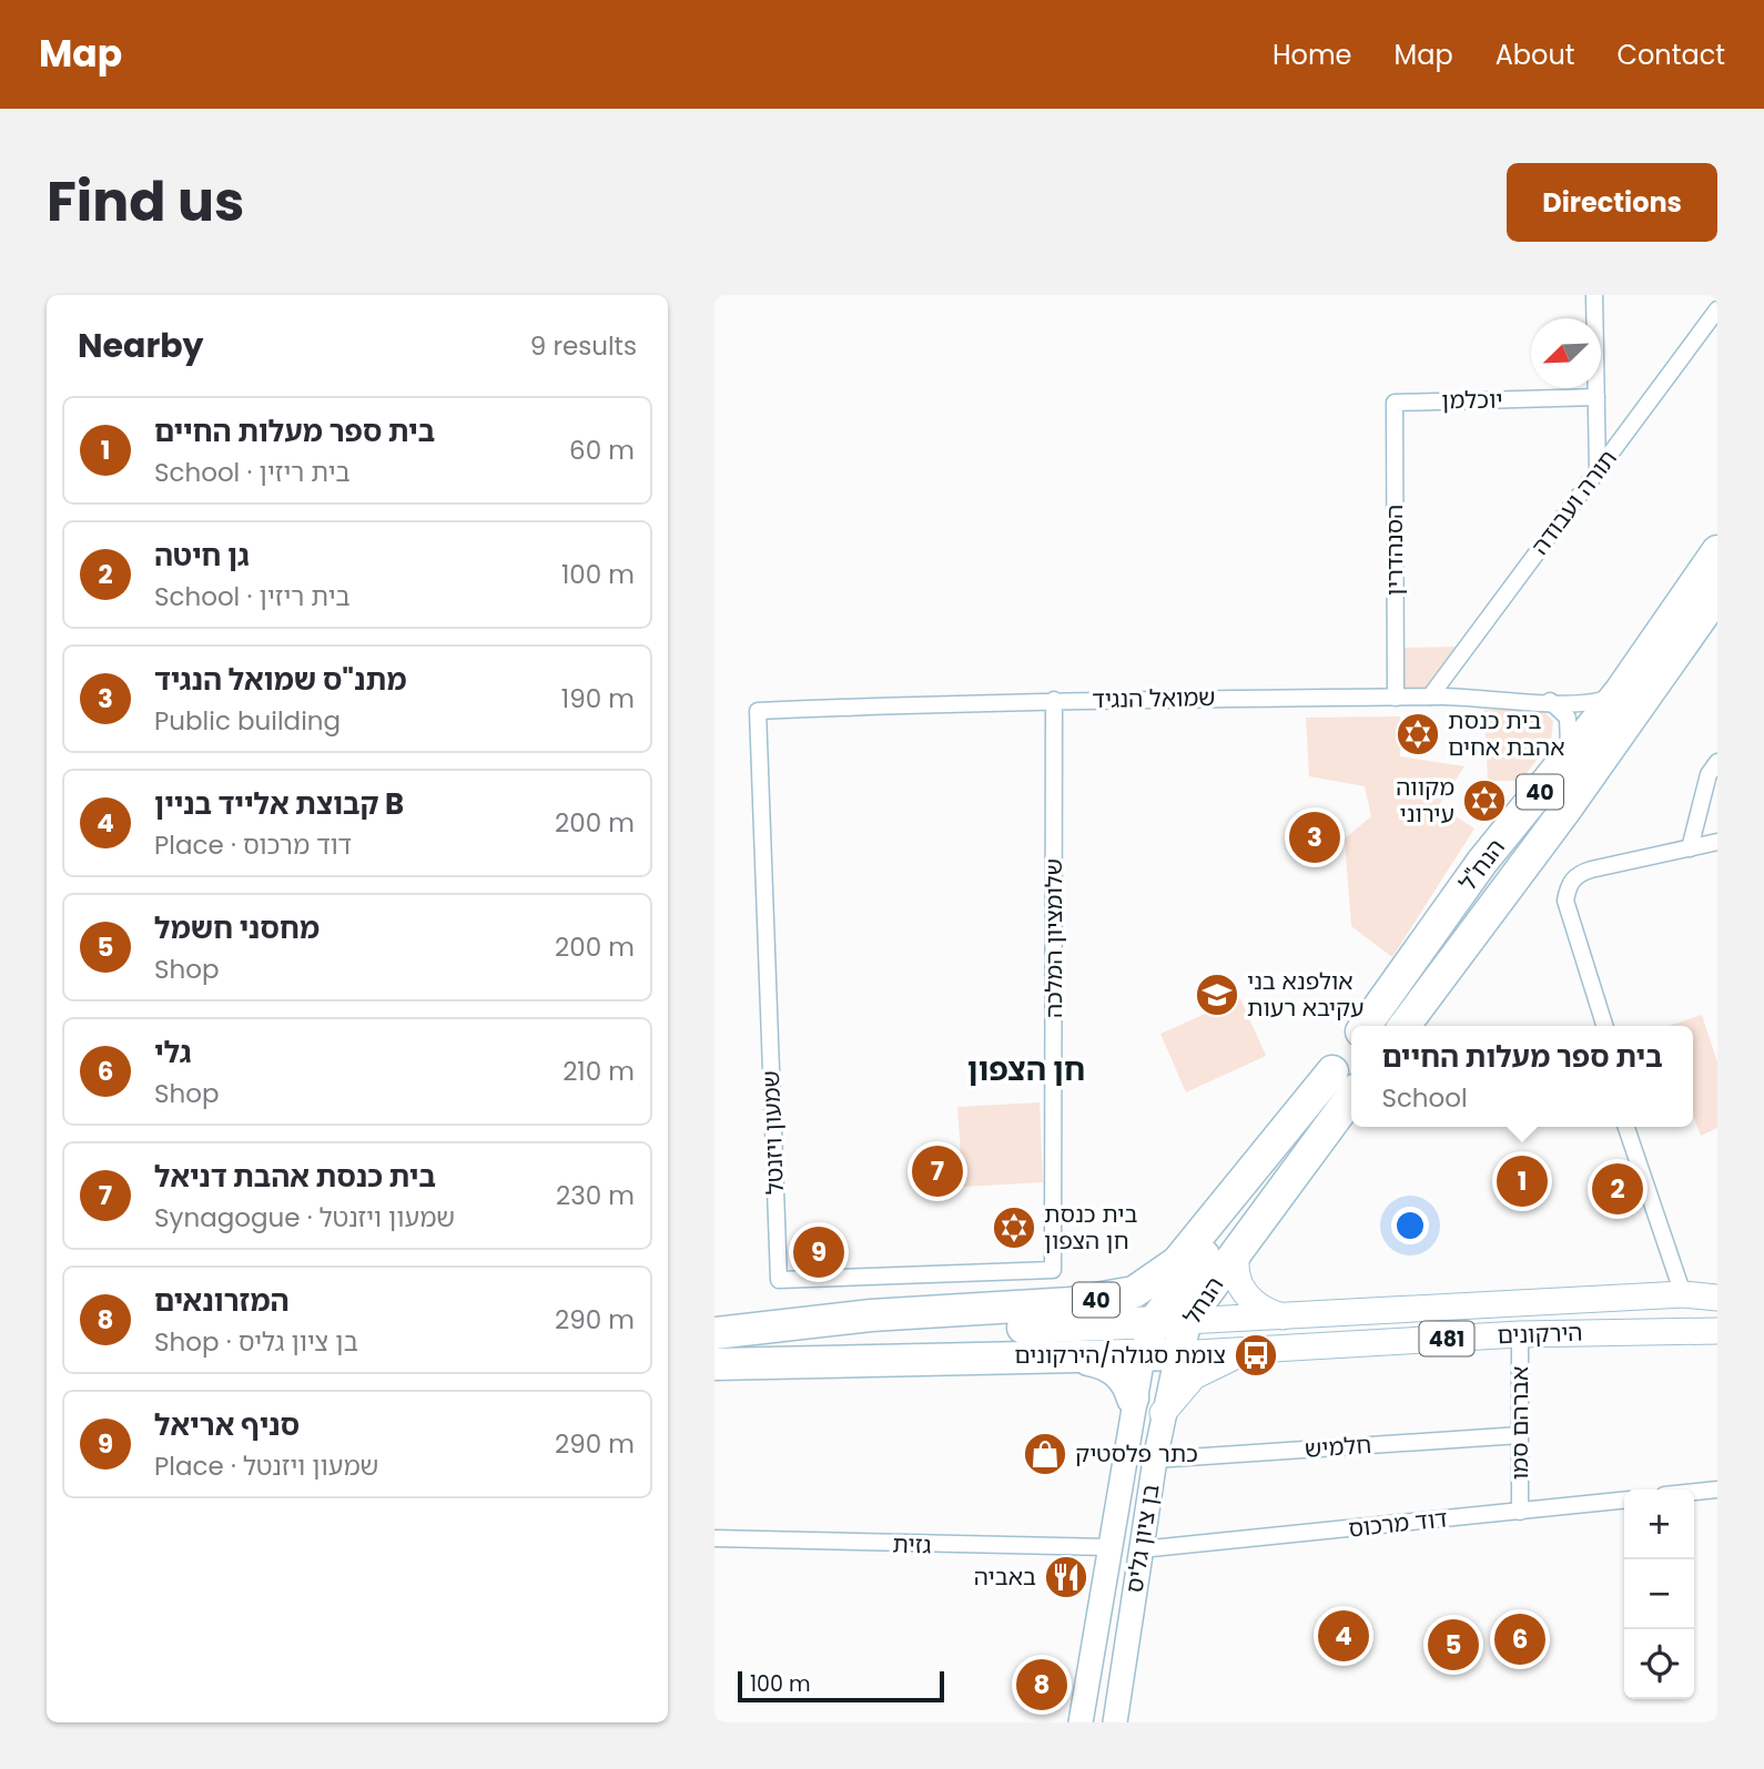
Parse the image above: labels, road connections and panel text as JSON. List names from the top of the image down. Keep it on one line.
{"streets":{"highway":["40","הנח\"ל","הנחל"],"main road":["הירקונים","481"],"street":["יוכלמן","תורה ועבודה","הסנהדרין","שמואל הנגיד","שלומציון המלכה","שמעון ויזנטל","אברהם סמו","חלמיש","דוד מרכוס","בן ציון גליס","גזית"]},"crossings":[["יוכלמן","הסנהדרין"],["תורה ועבודה","שמואל הנגיד"],["הסנהדרין","שמואל הנגיד"],["שמואל הנגיד","הנח\"ל"],["שמואל הנגיד","שלומציון המלכה"],["שמואל הנגיד","שמעון ויזנטל"],["40","הנחל"],["40","הירקונים"],["40","בן ציון גליס"],["שלומציון המלכה","שמעון ויזנטל"],["הנחל","הירקונים"],["הנחל","בן ציון גליס"],["הירקונים","אברהם סמו"],["הירקונים","בן ציון גליס"],["אברהם סמו","חלמיש"],["אברהם סמו","דוד מרכוס"],["חלמיש","בן ציון גליס"],["דוד מרכוס","בן ציון גליס"],["בן ציון גליס","גזית"]],"districts":["חן הצפון"],"places":{"synagogue":["בית כנסת אהבת אחים","מקווה עירוני","בית כנסת חן הצפון"],"school or university":["אולפנא בני עקיבא רעות"],"bus stop":["צומת סגולה/הירקונים"],"shop":["כתר פלסטיק"],"restaurant":["באביה"]},"scale_bar":"100 m","north":"bottom left","page":{"header":"Map","nav":["Home","Map","About","Contact"],"title":"Find us","buttons":"Directions","heading":["Nearby","9 results"],"list":[{"mark":"1","name":"בית ספר מעלות החיים","note":"School · בית ריזין","value":"60 m"},{"mark":"2","name":"גן חיטה","note":"School · בית ריזין","value":"100 m"},{"mark":"3","name":"מתנ\"ס שמואל הנגיד","note":"Public building","value":"190 m"},{"mark":"4","name":"קבוצת אלייד בניין B","note":"Place · דוד מרכוס","value":"200 m"},{"mark":"5","name":"מחסני חשמל","note":"Shop","value":"200 m"},{"mark":"6","name":"גלי","note":"Shop","value":"210 m"},{"mark":"7","name":"בית כנסת אהבת דניאל","note":"Synagogue · שמעון ויזנטל","value":"230 m"},{"mark":"8","name":"המזרונאים","note":"Shop · בן ציון גליס","value":"290 m"},{"mark":"9","name":"סניף אריאל","note":"Place · שמעון ויזנטל","value":"290 m"}],"pins":["3","7","1","2","9","4","6","5","8"],"popup":["בית ספר מעלות החיים","School"],"map_buttons":["+","−"],"scale":"100 m"}}
